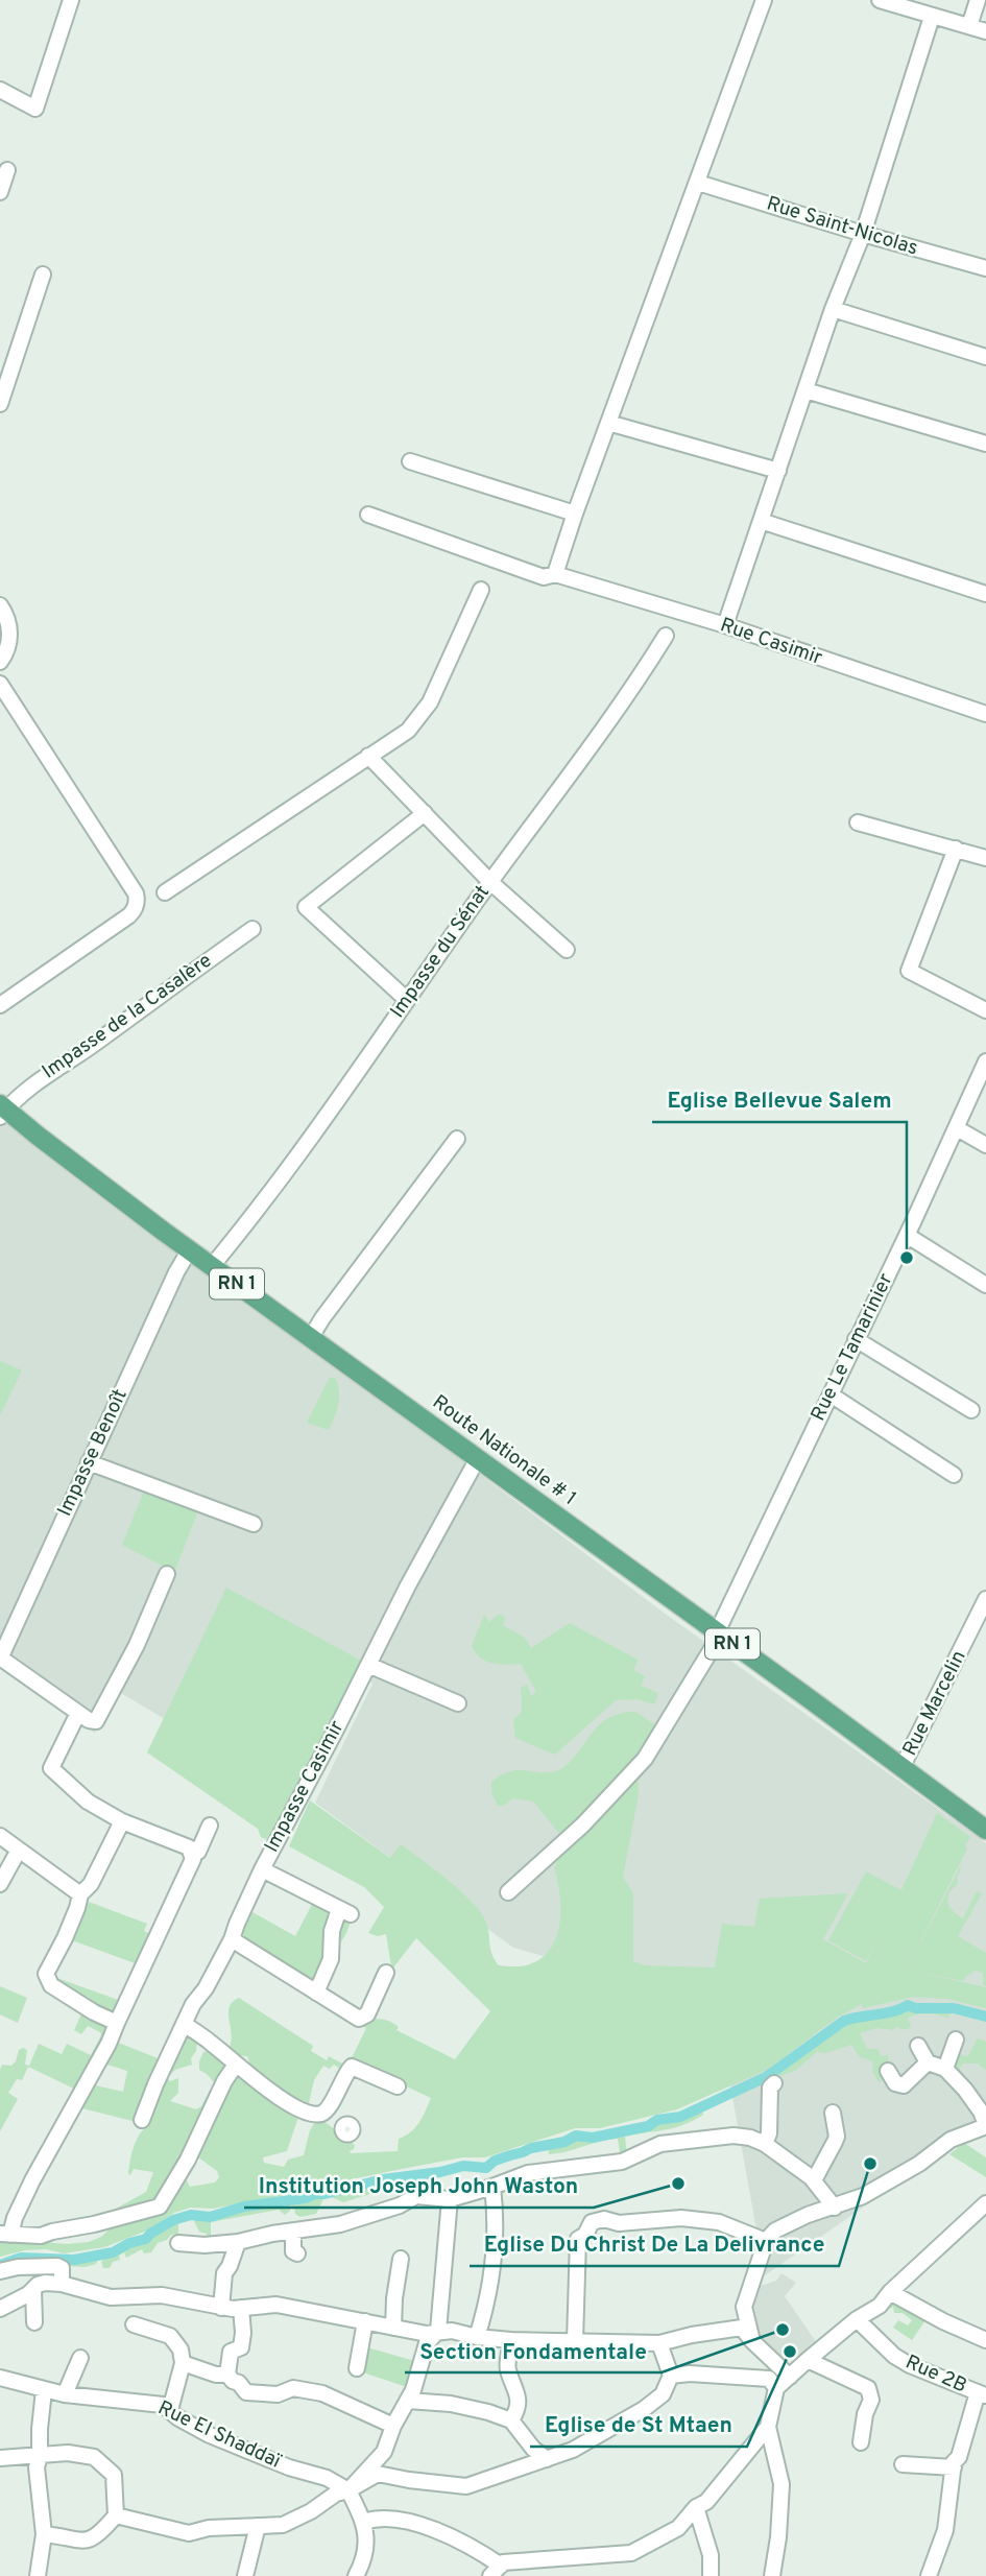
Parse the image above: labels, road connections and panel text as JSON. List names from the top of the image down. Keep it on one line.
{"streets":{"main road":["RN 1","Route Nationale # 1"],"street":["Rue Saint-Nicolas","Rue Casimir","Impasse du Sénat","Impasse de la Casalère","Rue Le Tamarinier","Impasse Benoît","Rue Marcelin","Impasse Casimir","Rue 2B","Rue El Shaddaï"]},"crossings":[["Impasse du Sénat","Route Nationale # 1"],["Impasse de la Casalère","Route Nationale # 1"],["Rue Le Tamarinier","Route Nationale # 1"],["Route Nationale # 1","Impasse Benoît"],["Route Nationale # 1","Rue Marcelin"],["Route Nationale # 1","Impasse Casimir"]],"places":["Eglise Bellevue Salem","Eglise Du Christ De La Delivrance","Institution Joseph John Waston","Section Fondamentale","Eglise de St Mtaen"]}
